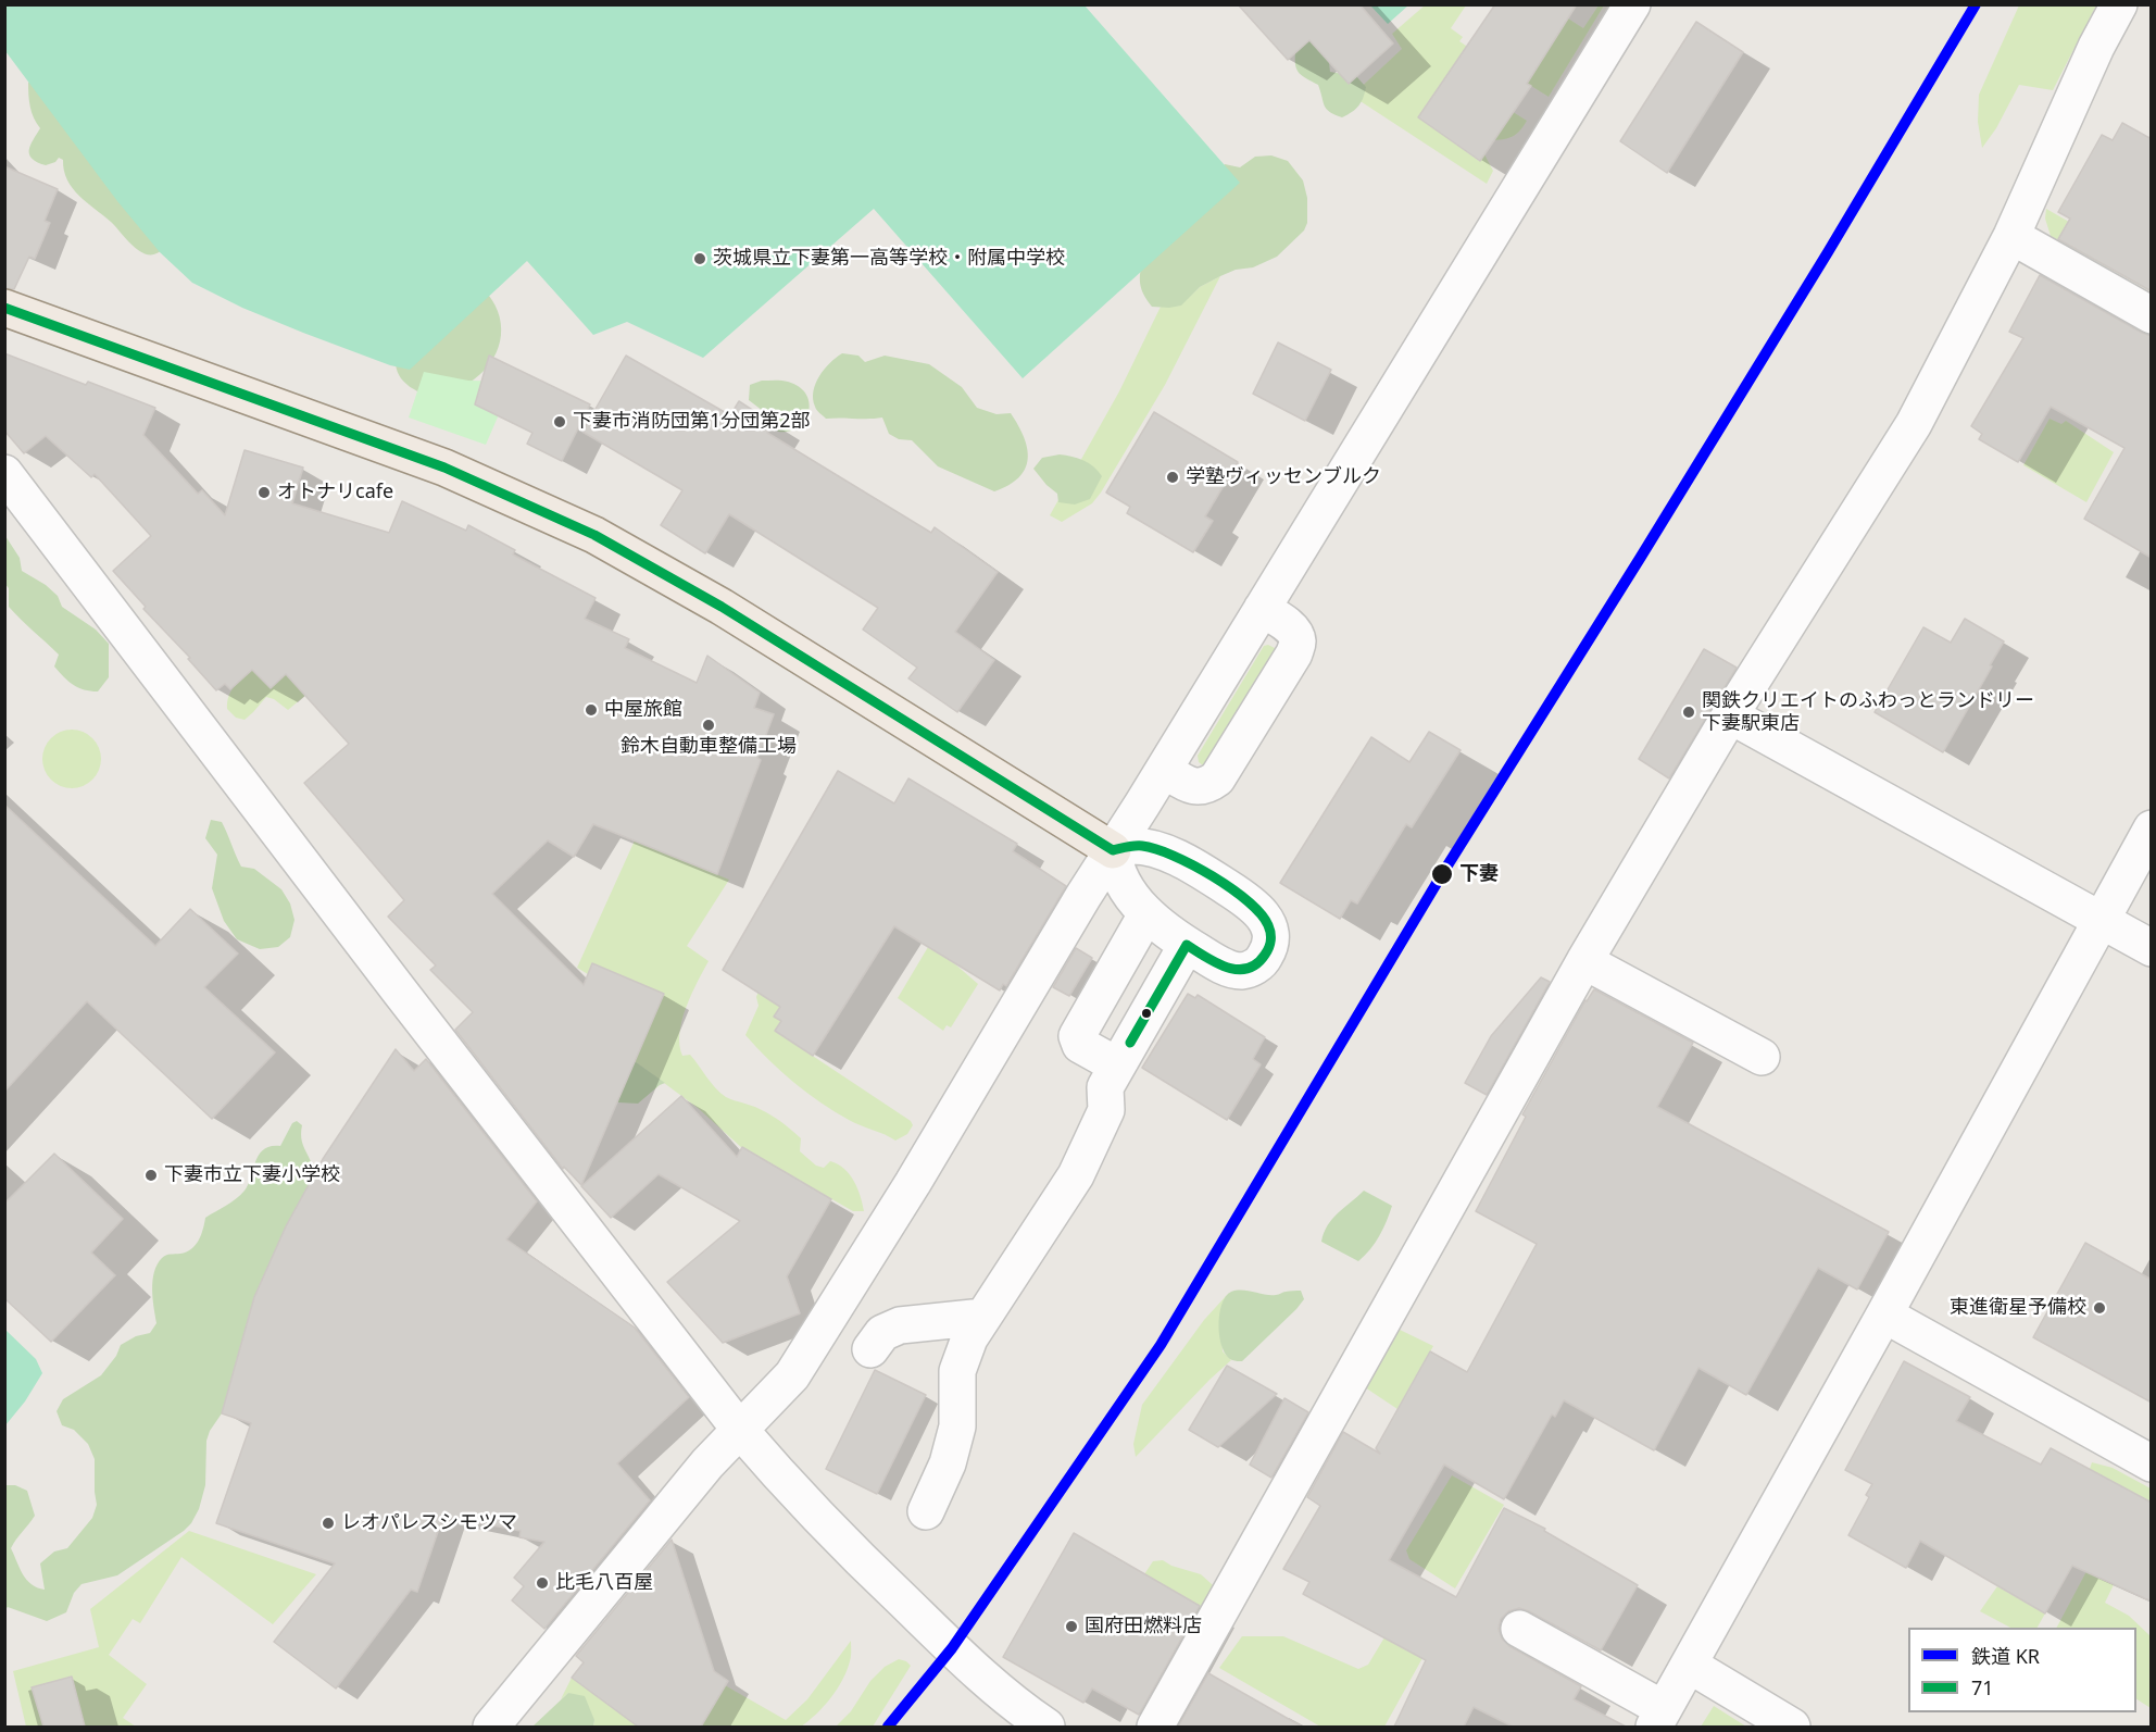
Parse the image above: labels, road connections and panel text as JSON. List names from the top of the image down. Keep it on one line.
{"places":["茨城県立下妻第一高等学校・附属中学校","下妻市消防団第1分団第2部","学塾ヴィッセンブルク","オトナリcafe","中屋旅館","関鉄クリエイトのふわっとランドリー 下妻駅東店","鈴木自動車整備工場","下妻","下妻市立下妻小学校","東進衛星予備校","レオパレスシモツマ","比毛八百屋","国府田燃料店"],"lines":["rail line KR","transit line 71"],"legend":["鉄道 KR","71"]}
